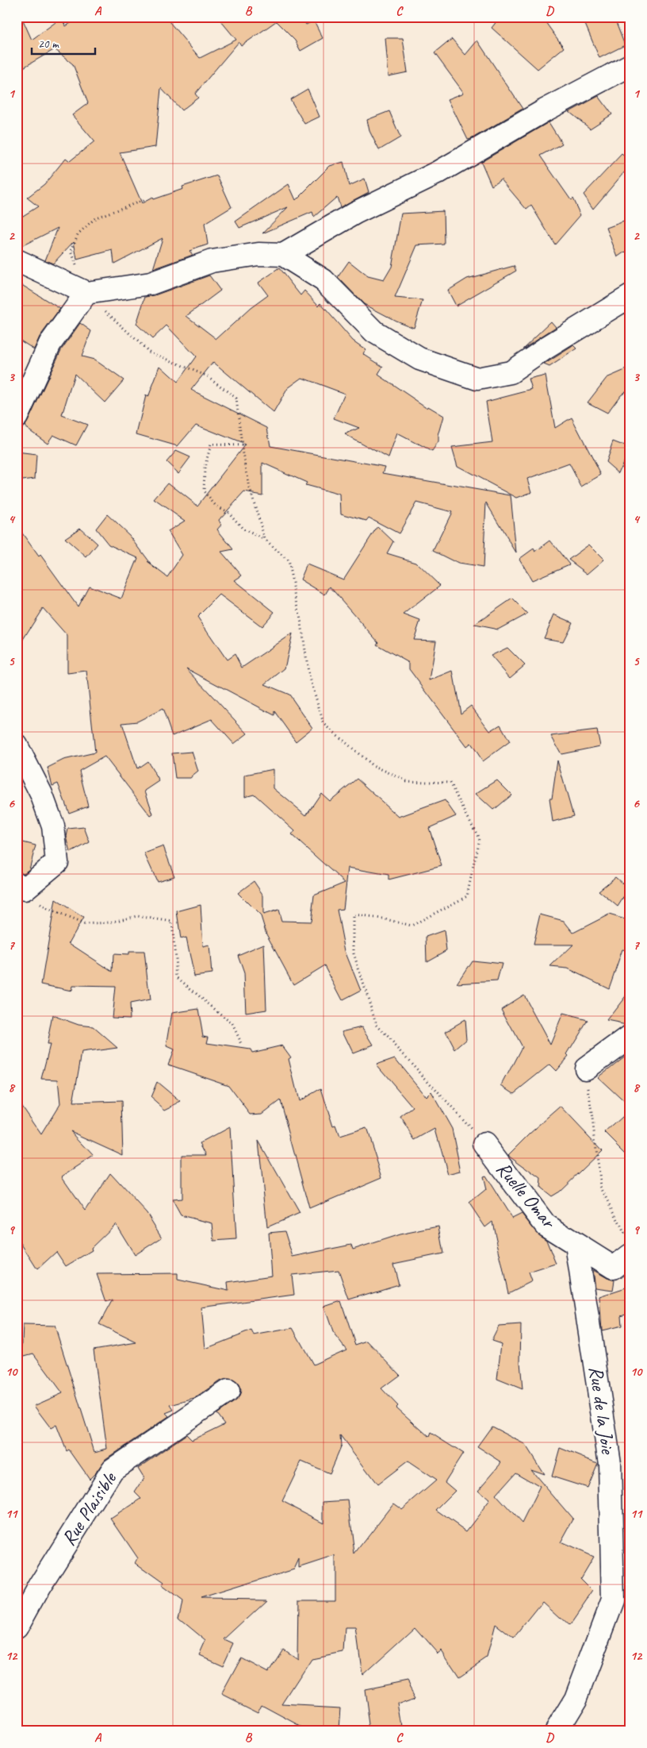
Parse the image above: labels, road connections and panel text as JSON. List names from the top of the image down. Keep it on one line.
{"streets":{"street":["Ruelle Omar","Rue de la Joie","Rue Plaisible"]},"crossings":[["Ruelle Omar","Rue de la Joie"]],"scale_bar":"20 m","grid":{"columns":["A","B","C","D"],"rows":["1","2","3","4","5","6","7","8","9","10","11","12"]}}
